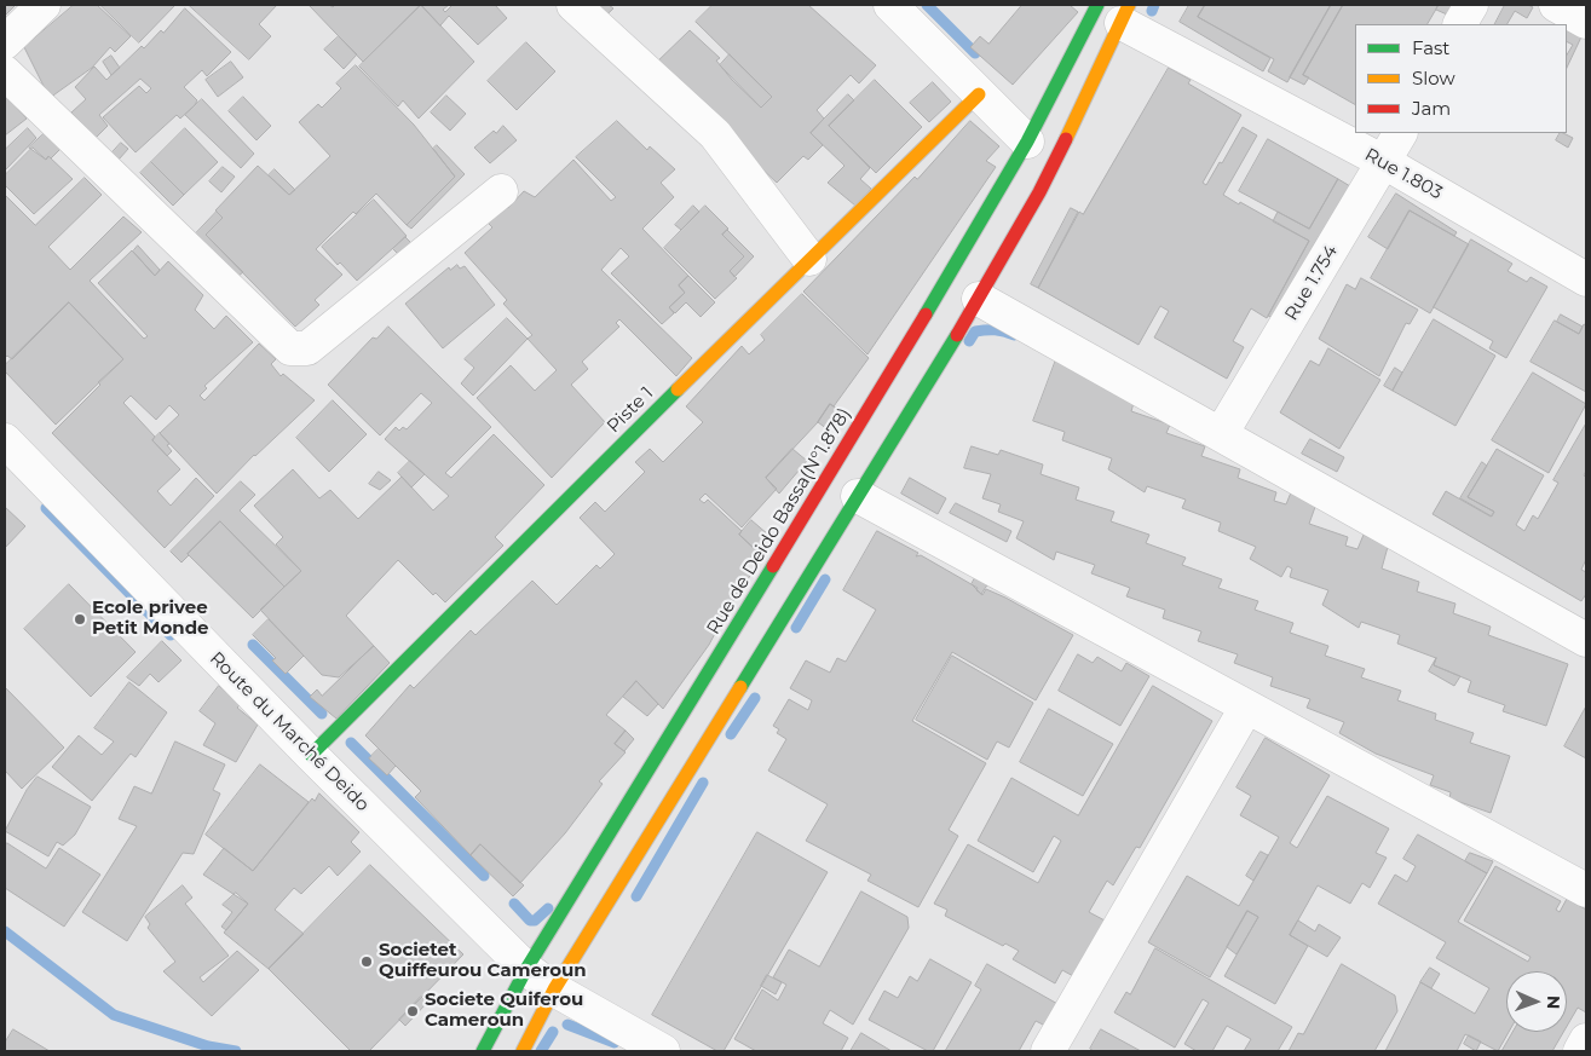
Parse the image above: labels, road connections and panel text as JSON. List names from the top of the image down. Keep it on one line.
{"streets":{"main road":["Piste 1","Rue de Deido Bassa(N°1.878)"],"street":["Rue 1.803","Rue 1.754","Route du Marché Deido"]},"crossings":[["Rue 1.803","Rue 1.754"],["Rue 1.803","Rue de Deido Bassa(N°1.878)"],["Piste 1","Route du Marché Deido"],["Rue de Deido Bassa(N°1.878)","Route du Marché Deido"]],"places":["Ecole privee Petit Monde","Societet Quiffeurou Cameroun","Societe Quiferou Cameroun"],"legend":["Fast","Slow","Jam"],"north":"right"}
